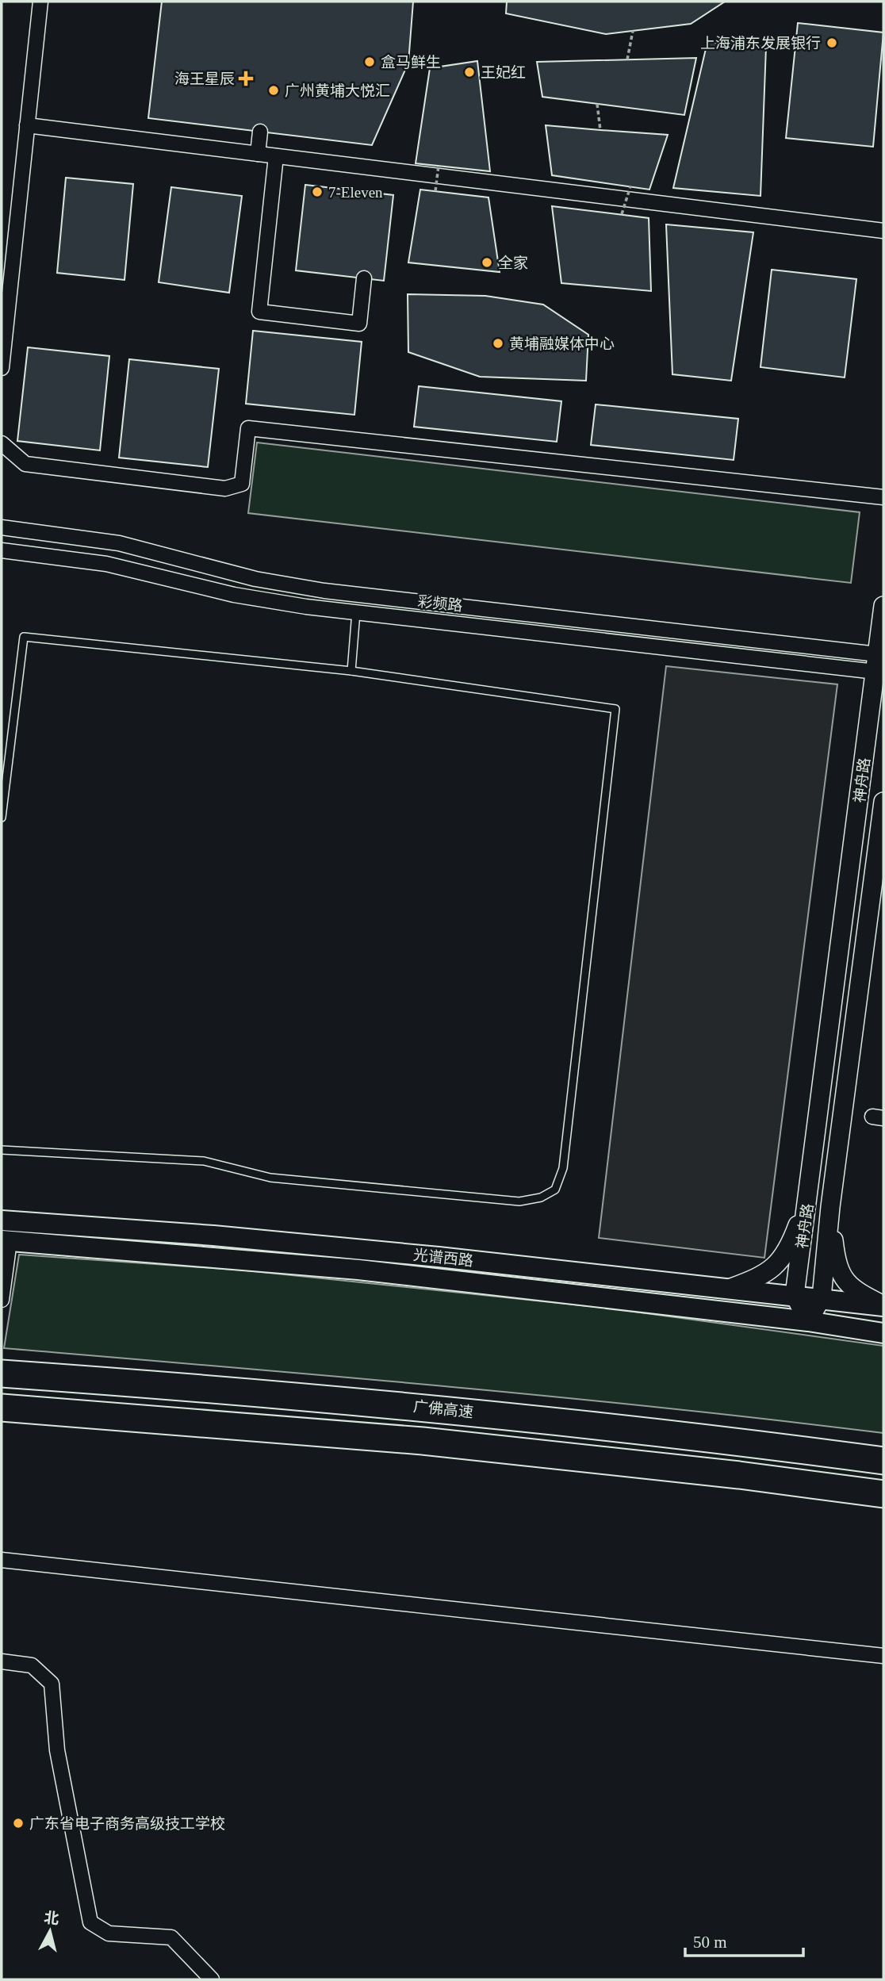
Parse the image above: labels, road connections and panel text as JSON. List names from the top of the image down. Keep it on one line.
{"streets":{"highway":["广佛高速"],"main road":["光谱西路"],"street":["彩频路","神舟路"]},"crossings":[["彩频路","神舟路"],["神舟路","光谱西路"]],"places":{"other":["上海浦东发展银行","盒马鲜生","王妃红","广州黄埔大悦汇","7-Eleven","全家","黄埔融媒体中心","广东省电子商务高级技工学校"],"health":["海王星辰"]},"scale_bar":"50 m","north":"top"}
